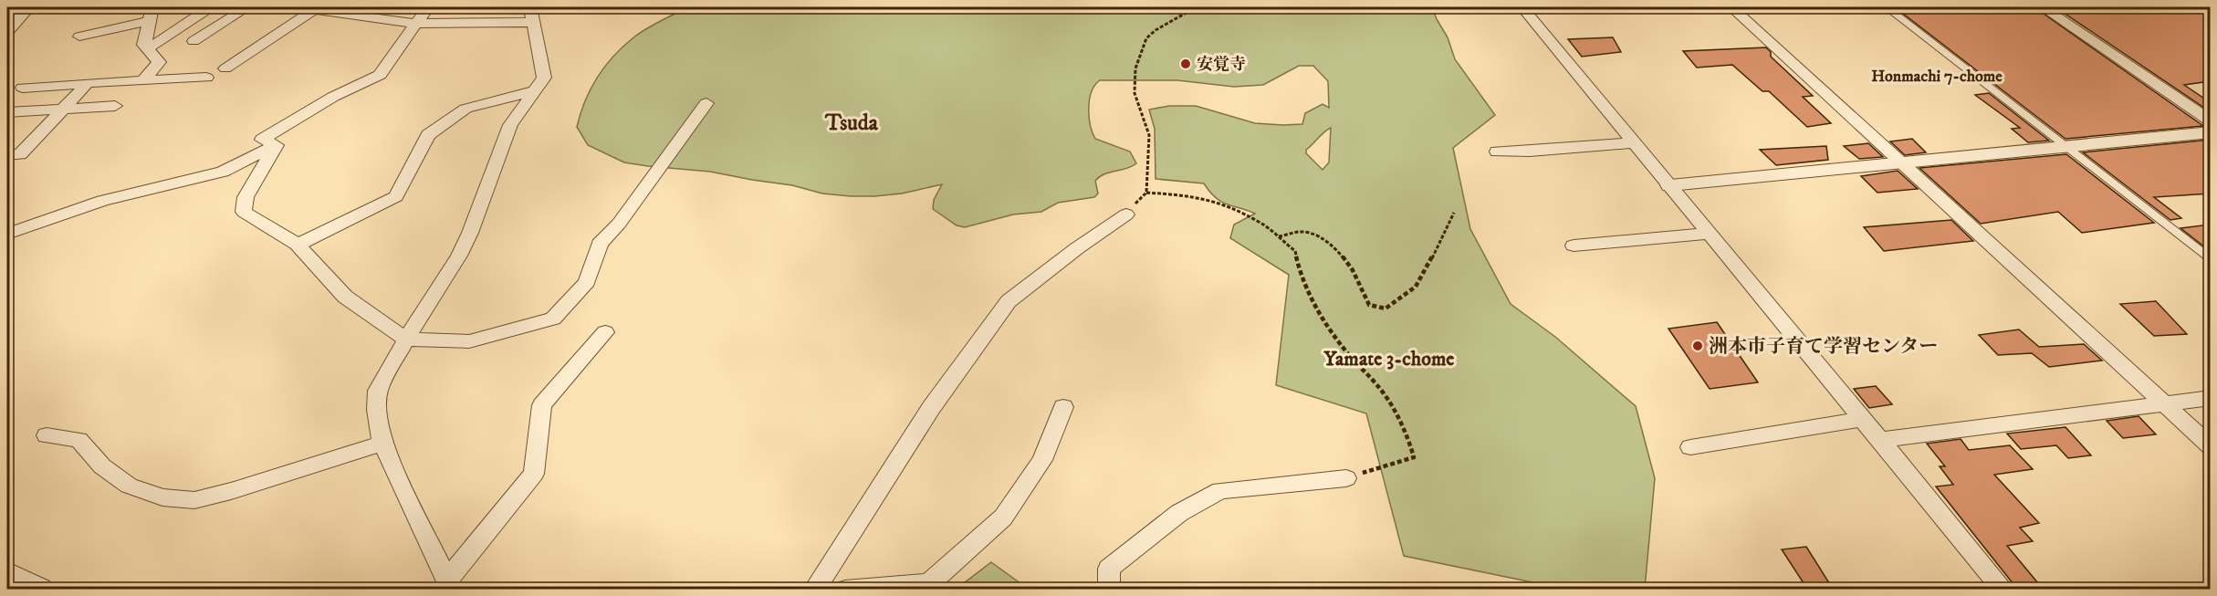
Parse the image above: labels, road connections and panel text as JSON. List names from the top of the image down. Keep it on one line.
{"districts":["Honmachi 7-chome","Tsuda","Yamate 3-chome"],"places":["安覚寺","洲本市子育て学習センター"]}
